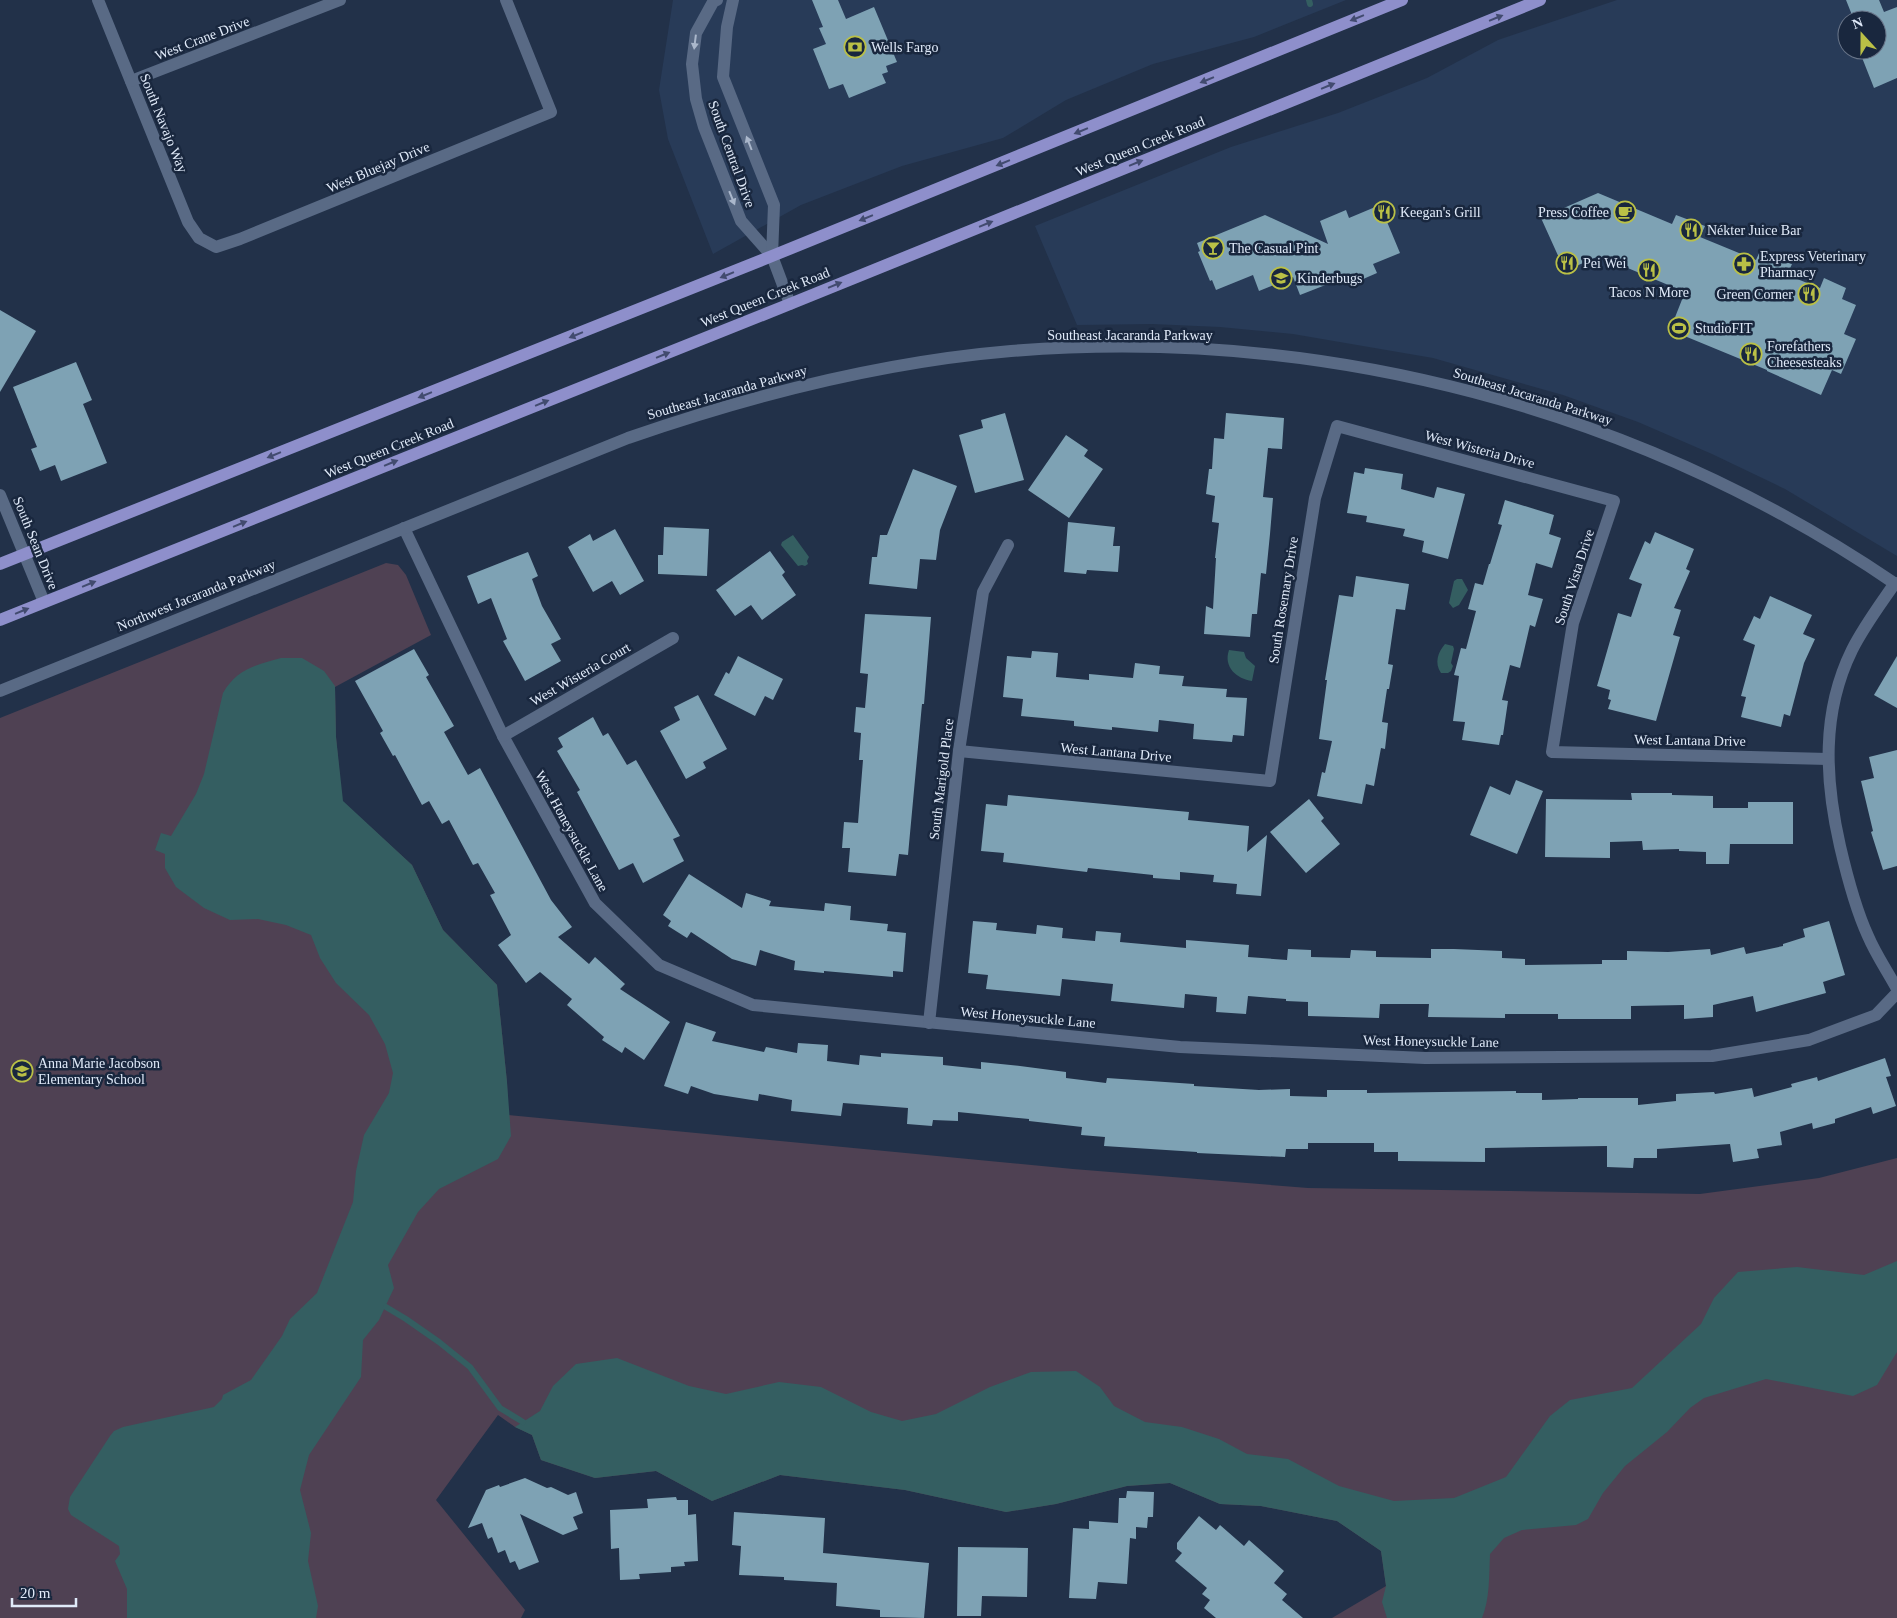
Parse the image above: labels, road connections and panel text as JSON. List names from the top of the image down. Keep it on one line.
{"streets":{"main road":["West Queen Creek Road"],"street":["West Crane Drive","South Navajo Way","South Central Drive","West Bluejay Drive","Southeast Jacaranda Parkway","West Wisteria Drive","South Sean Drive","South Vista Drive","Northwest Jacaranda Parkway","South Rosemary Drive","West Wisteria Court","West Lantana Drive","South Marigold Place","West Honeysuckle Lane"]},"crossings":[["West Crane Drive","South Navajo Way"],["South Navajo Way","West Bluejay Drive"],["West Queen Creek Road","South Sean Drive"],["Southeast Jacaranda Parkway","Northwest Jacaranda Parkway"],["Southeast Jacaranda Parkway","West Honeysuckle Lane"],["West Wisteria Drive","South Vista Drive"],["West Wisteria Drive","South Rosemary Drive"],["South Vista Drive","West Lantana Drive"],["Northwest Jacaranda Parkway","West Honeysuckle Lane"],["South Rosemary Drive","West Lantana Drive"],["West Wisteria Court","West Honeysuckle Lane"],["West Lantana Drive","South Marigold Place"],["South Marigold Place","West Honeysuckle Lane"]],"places":{"bank":["Wells Fargo"],"restaurant":["Keegan's Grill","Nékter Juice Bar","Pei Wei","Tacos N More","Green Corner","Forefathers Cheesesteaks"],"cafe":["Press Coffee"],"bar":["The Casual Pint"],"pharmacy":["Express Veterinary Pharmacy"],"school or university":["Kinderbugs","Anna Marie Jacobson Elementary School"],"sports":["StudioFIT"]},"scale_bar":"20 m","north":"top"}
